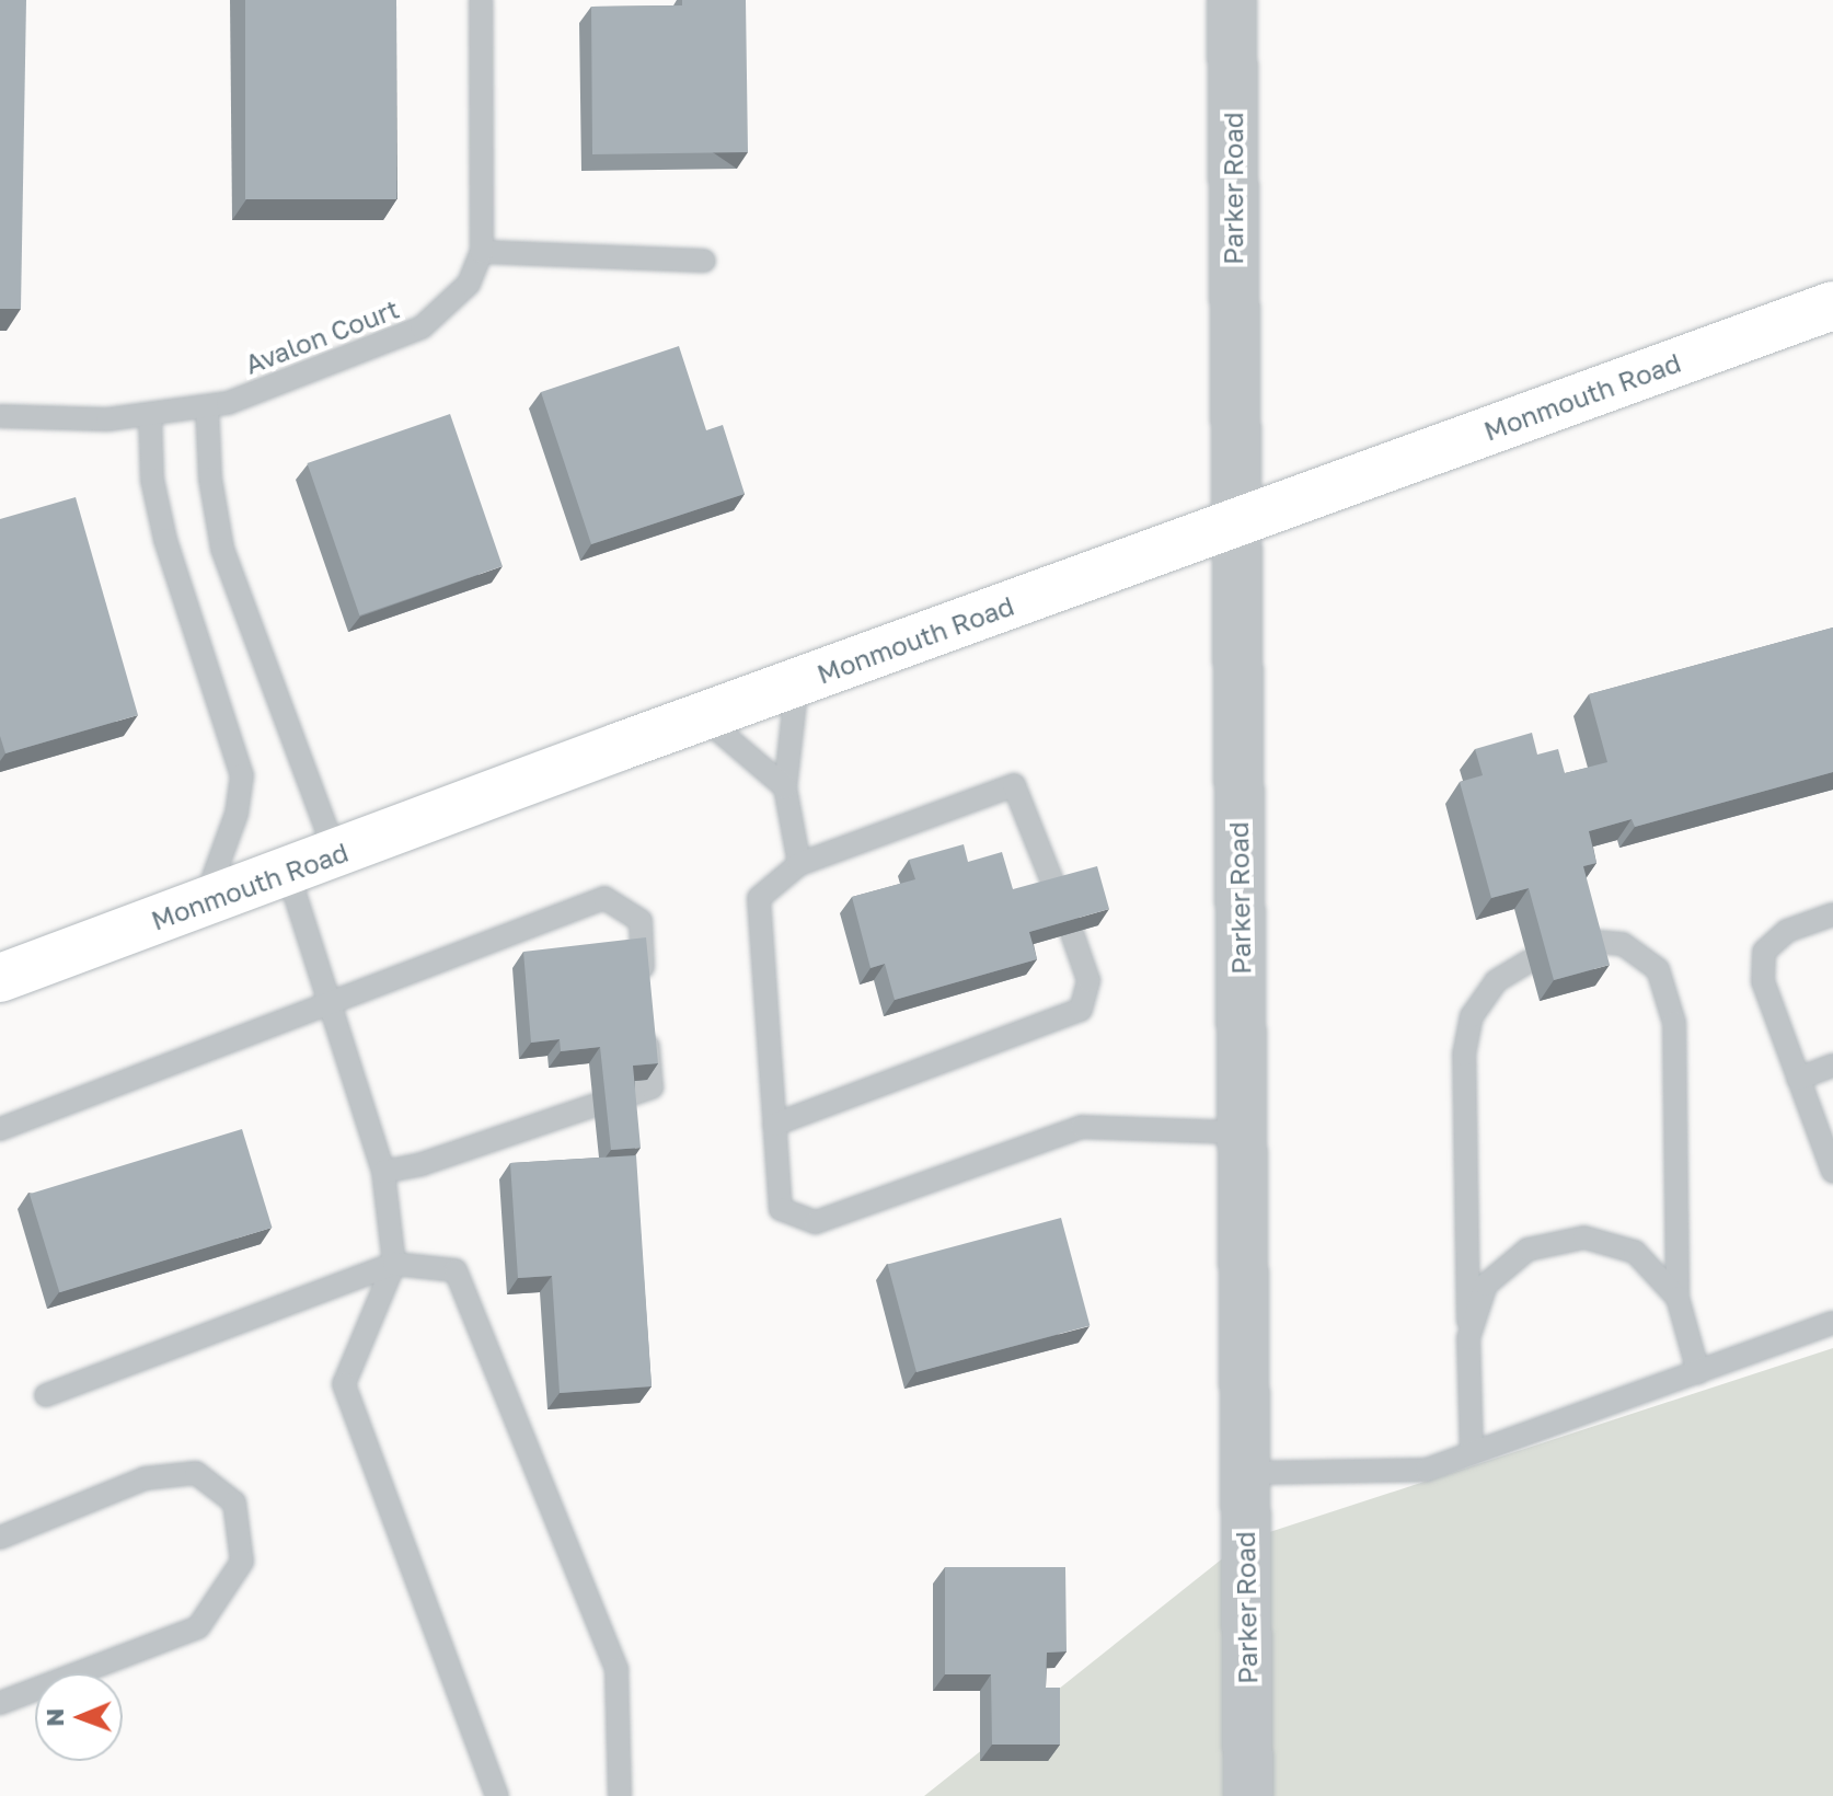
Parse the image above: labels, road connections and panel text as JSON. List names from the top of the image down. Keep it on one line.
{"streets":{"main road":["Monmouth Road"],"street":["Parker Road"],"lane":["Avalon Court"]},"crossings":[["Parker Road","Monmouth Road"]],"north":"left"}
